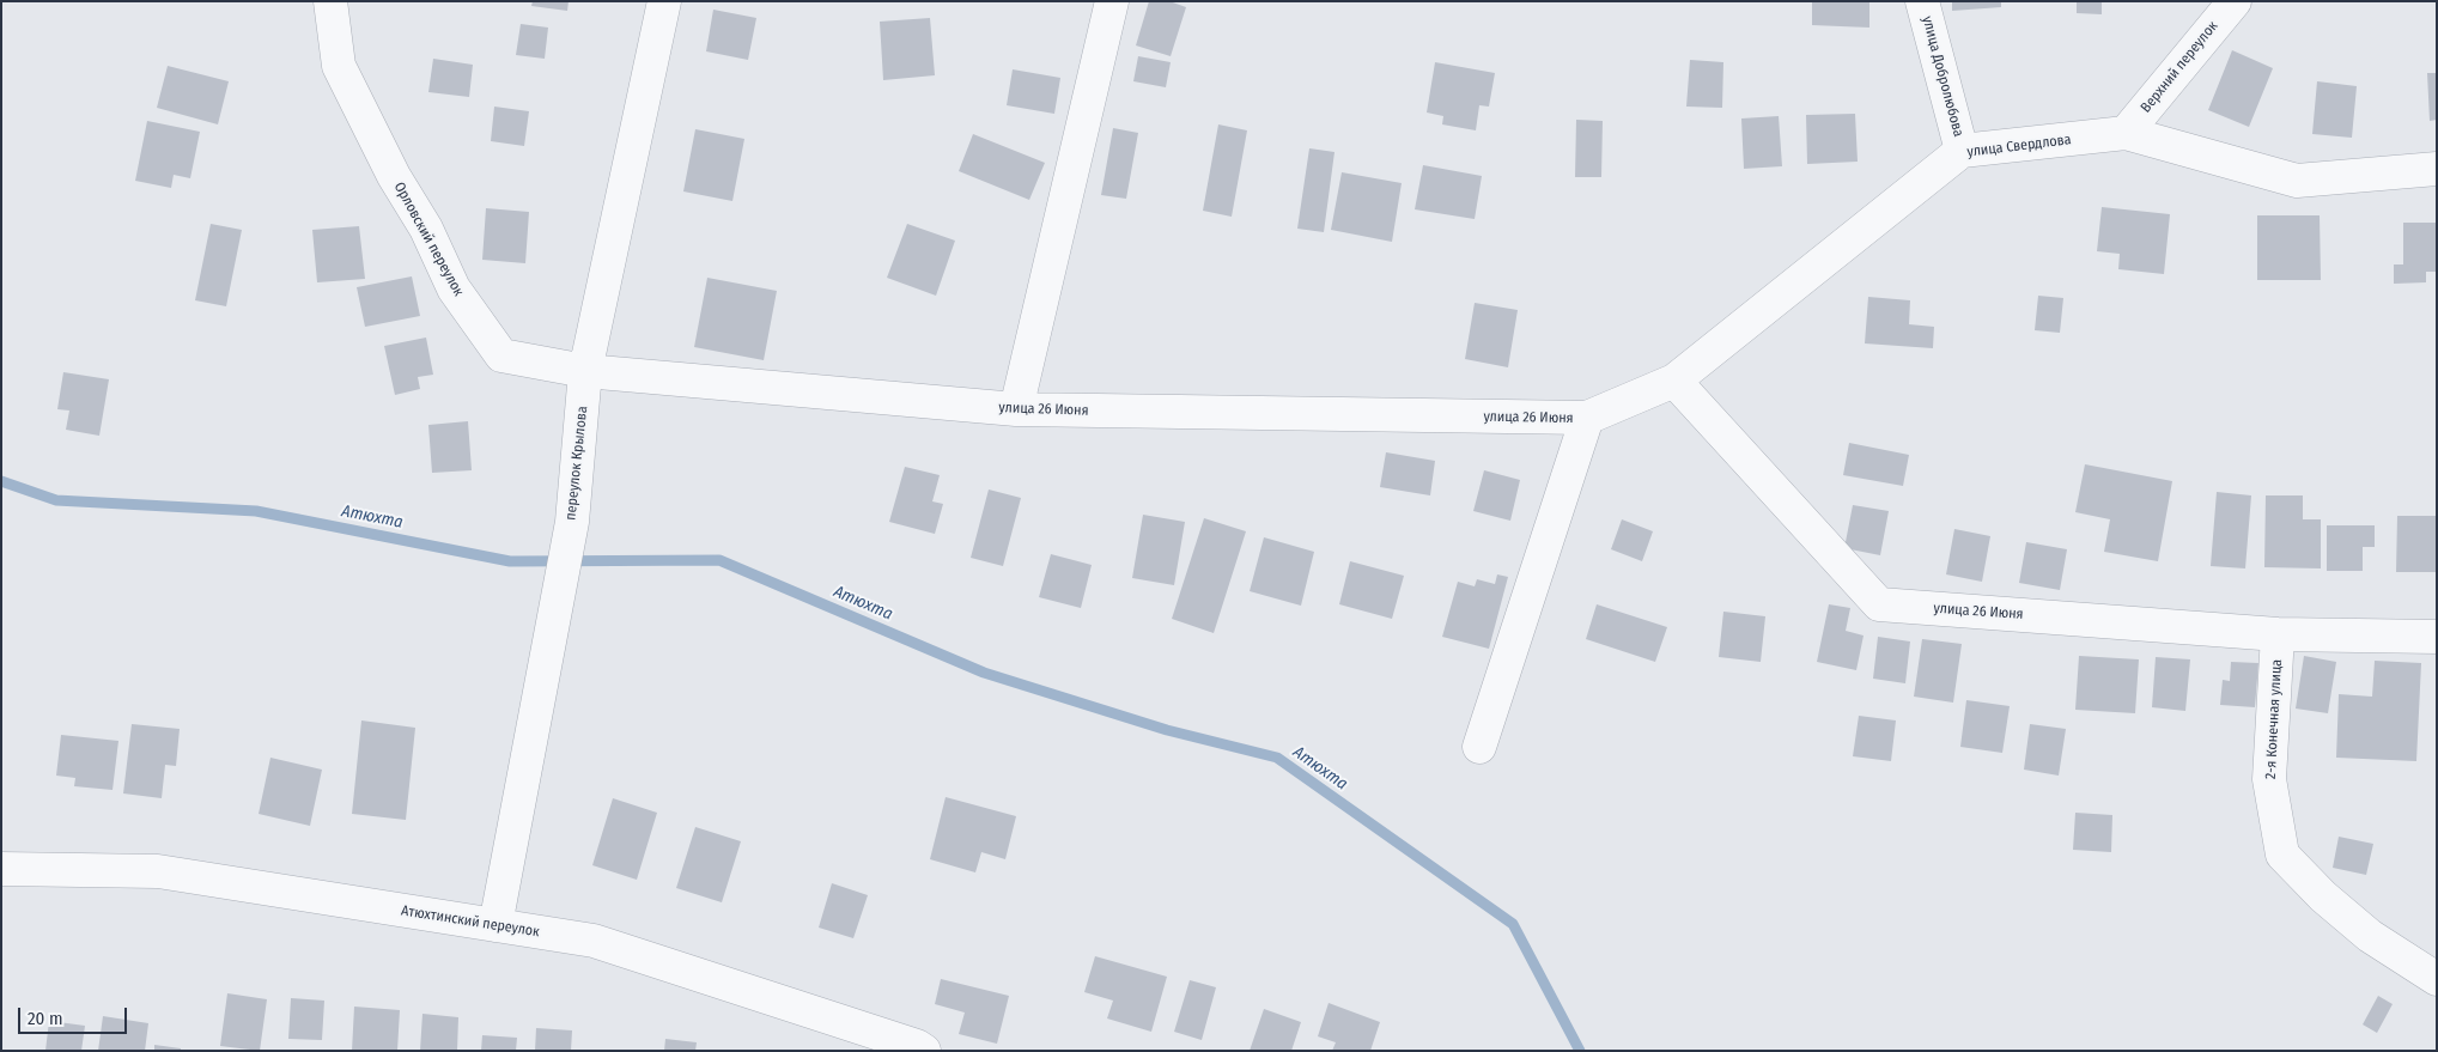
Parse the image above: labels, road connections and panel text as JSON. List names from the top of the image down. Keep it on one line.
{"streets":{"street":["Верхний переулок","улица Добролюбова","улица Свердлова","Орловский переулок","улица 26 Июня","переулок Крылова","2-я Конечная улица","Атюхтинский переулок"]},"crossings":[["Верхний переулок","улица Свердлова"],["улица Добролюбова","улица Свердлова"],["улица Свердлова","улица 26 Июня"],["Орловский переулок","улица 26 Июня"],["Орловский переулок","переулок Крылова"],["улица 26 Июня","переулок Крылова"],["улица 26 Июня","2-я Конечная улица"],["переулок Крылова","Атюхтинский переулок"]],"water":["Атюхта"],"scale_bar":"20 m"}
